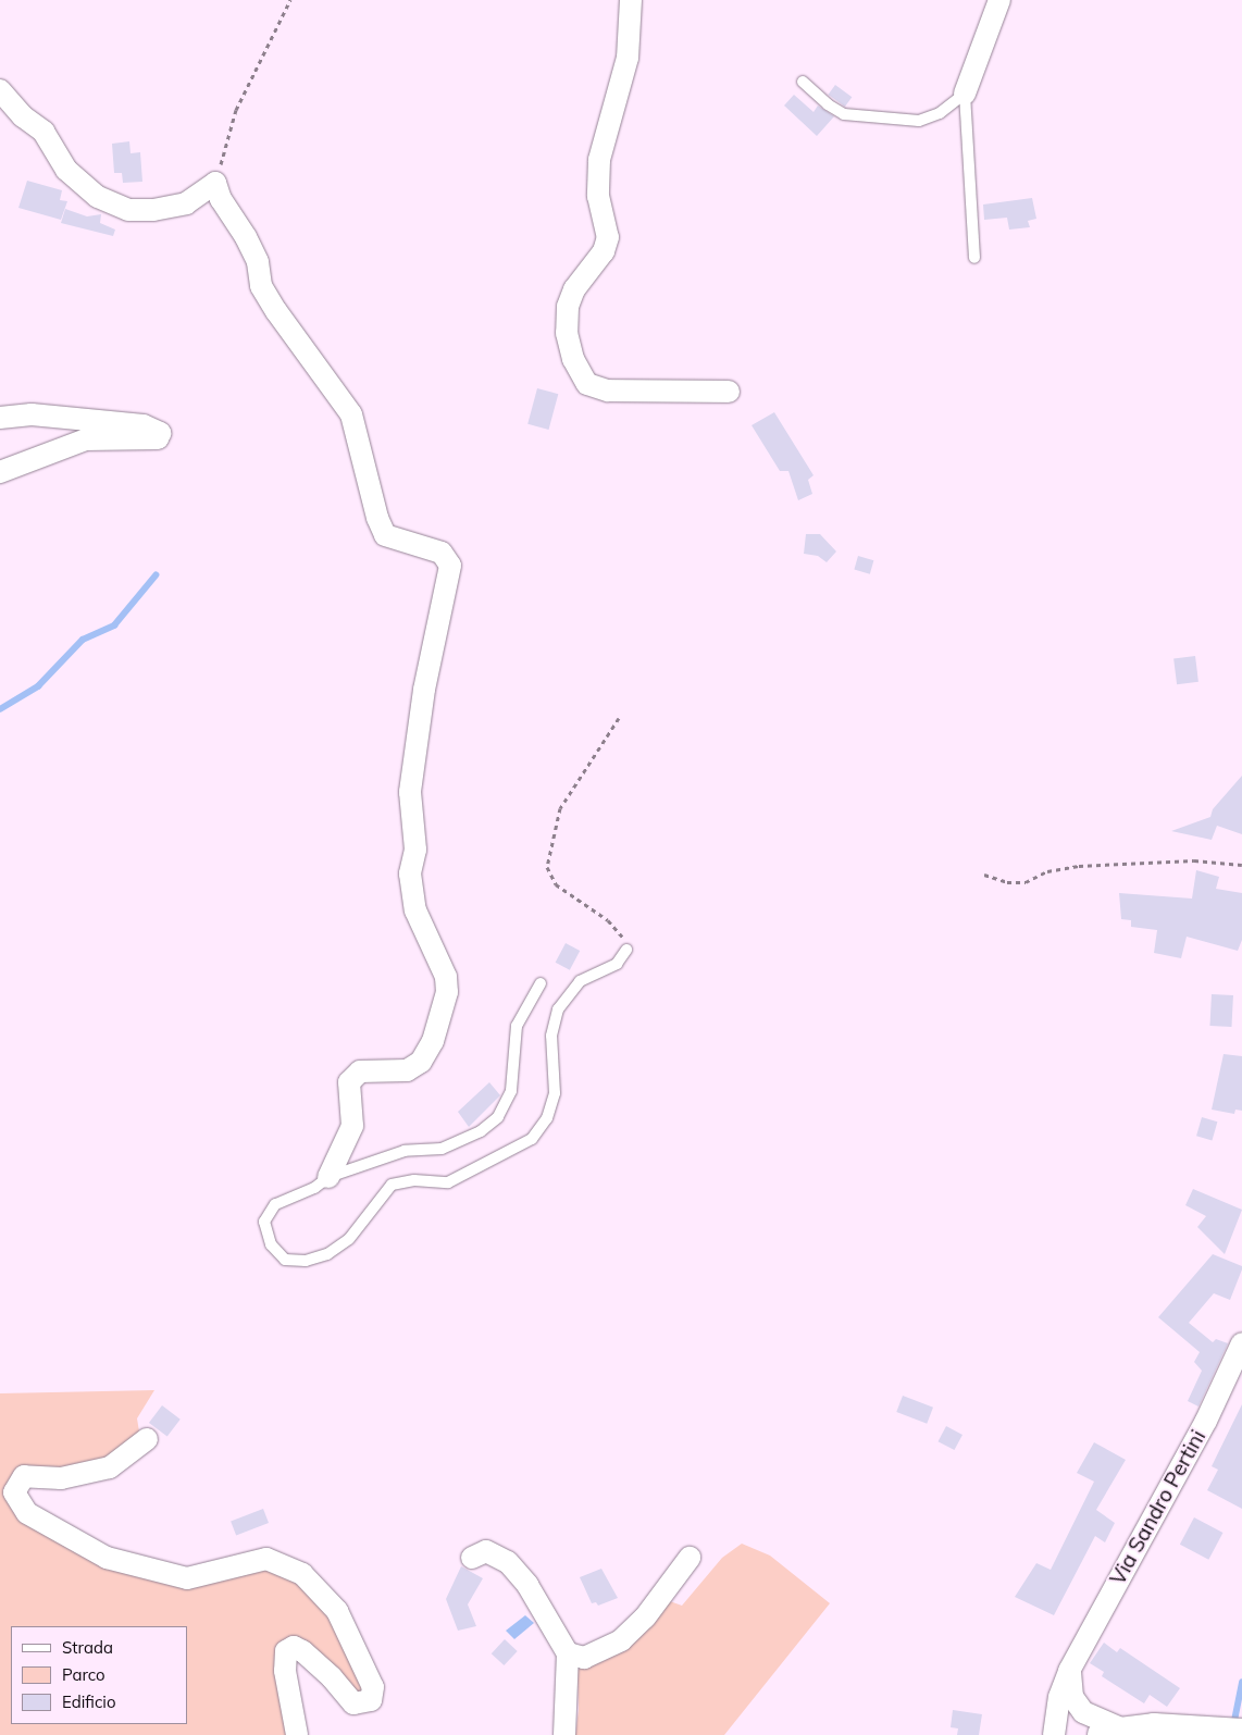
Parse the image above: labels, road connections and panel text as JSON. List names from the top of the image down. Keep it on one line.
{"streets":{"street":["Via Sandro Pertini"]},"legend":["Strada","Parco","Edificio"]}
